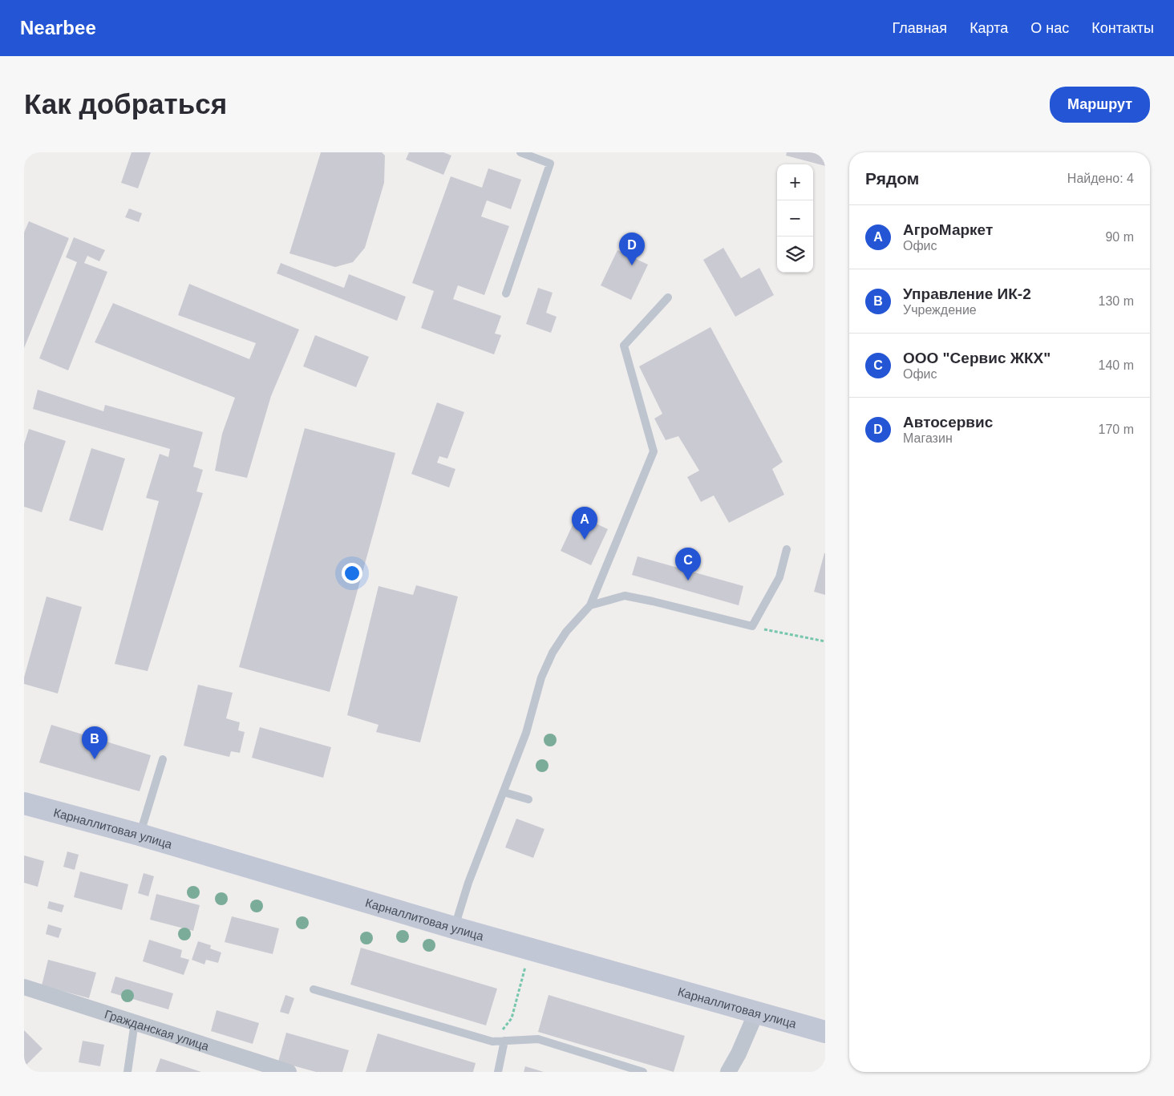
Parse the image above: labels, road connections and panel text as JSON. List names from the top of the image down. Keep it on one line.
{"streets":{"street":["Карналлитовая улица","Гражданская улица"]},"page":{"header":"Nearbee","nav":["Главная","Карта","О нас","Контакты"],"buttons":"Маршрут","title":"Как добраться","heading":["Рядом","Найдено: 4"],"map_buttons":["+","−"],"list":[{"mark":"A","name":"АгроМаркет","note":"Офис","value":"90 m"},{"mark":"B","name":"Управление ИК-2","note":"Учреждение","value":"130 m"},{"mark":"C","name":"ООО \"Сервис ЖКХ\"","note":"Офис","value":"140 m"},{"mark":"D","name":"Автосервис","note":"Магазин","value":"170 m"}],"pins":["D","A","C","B"]}}
